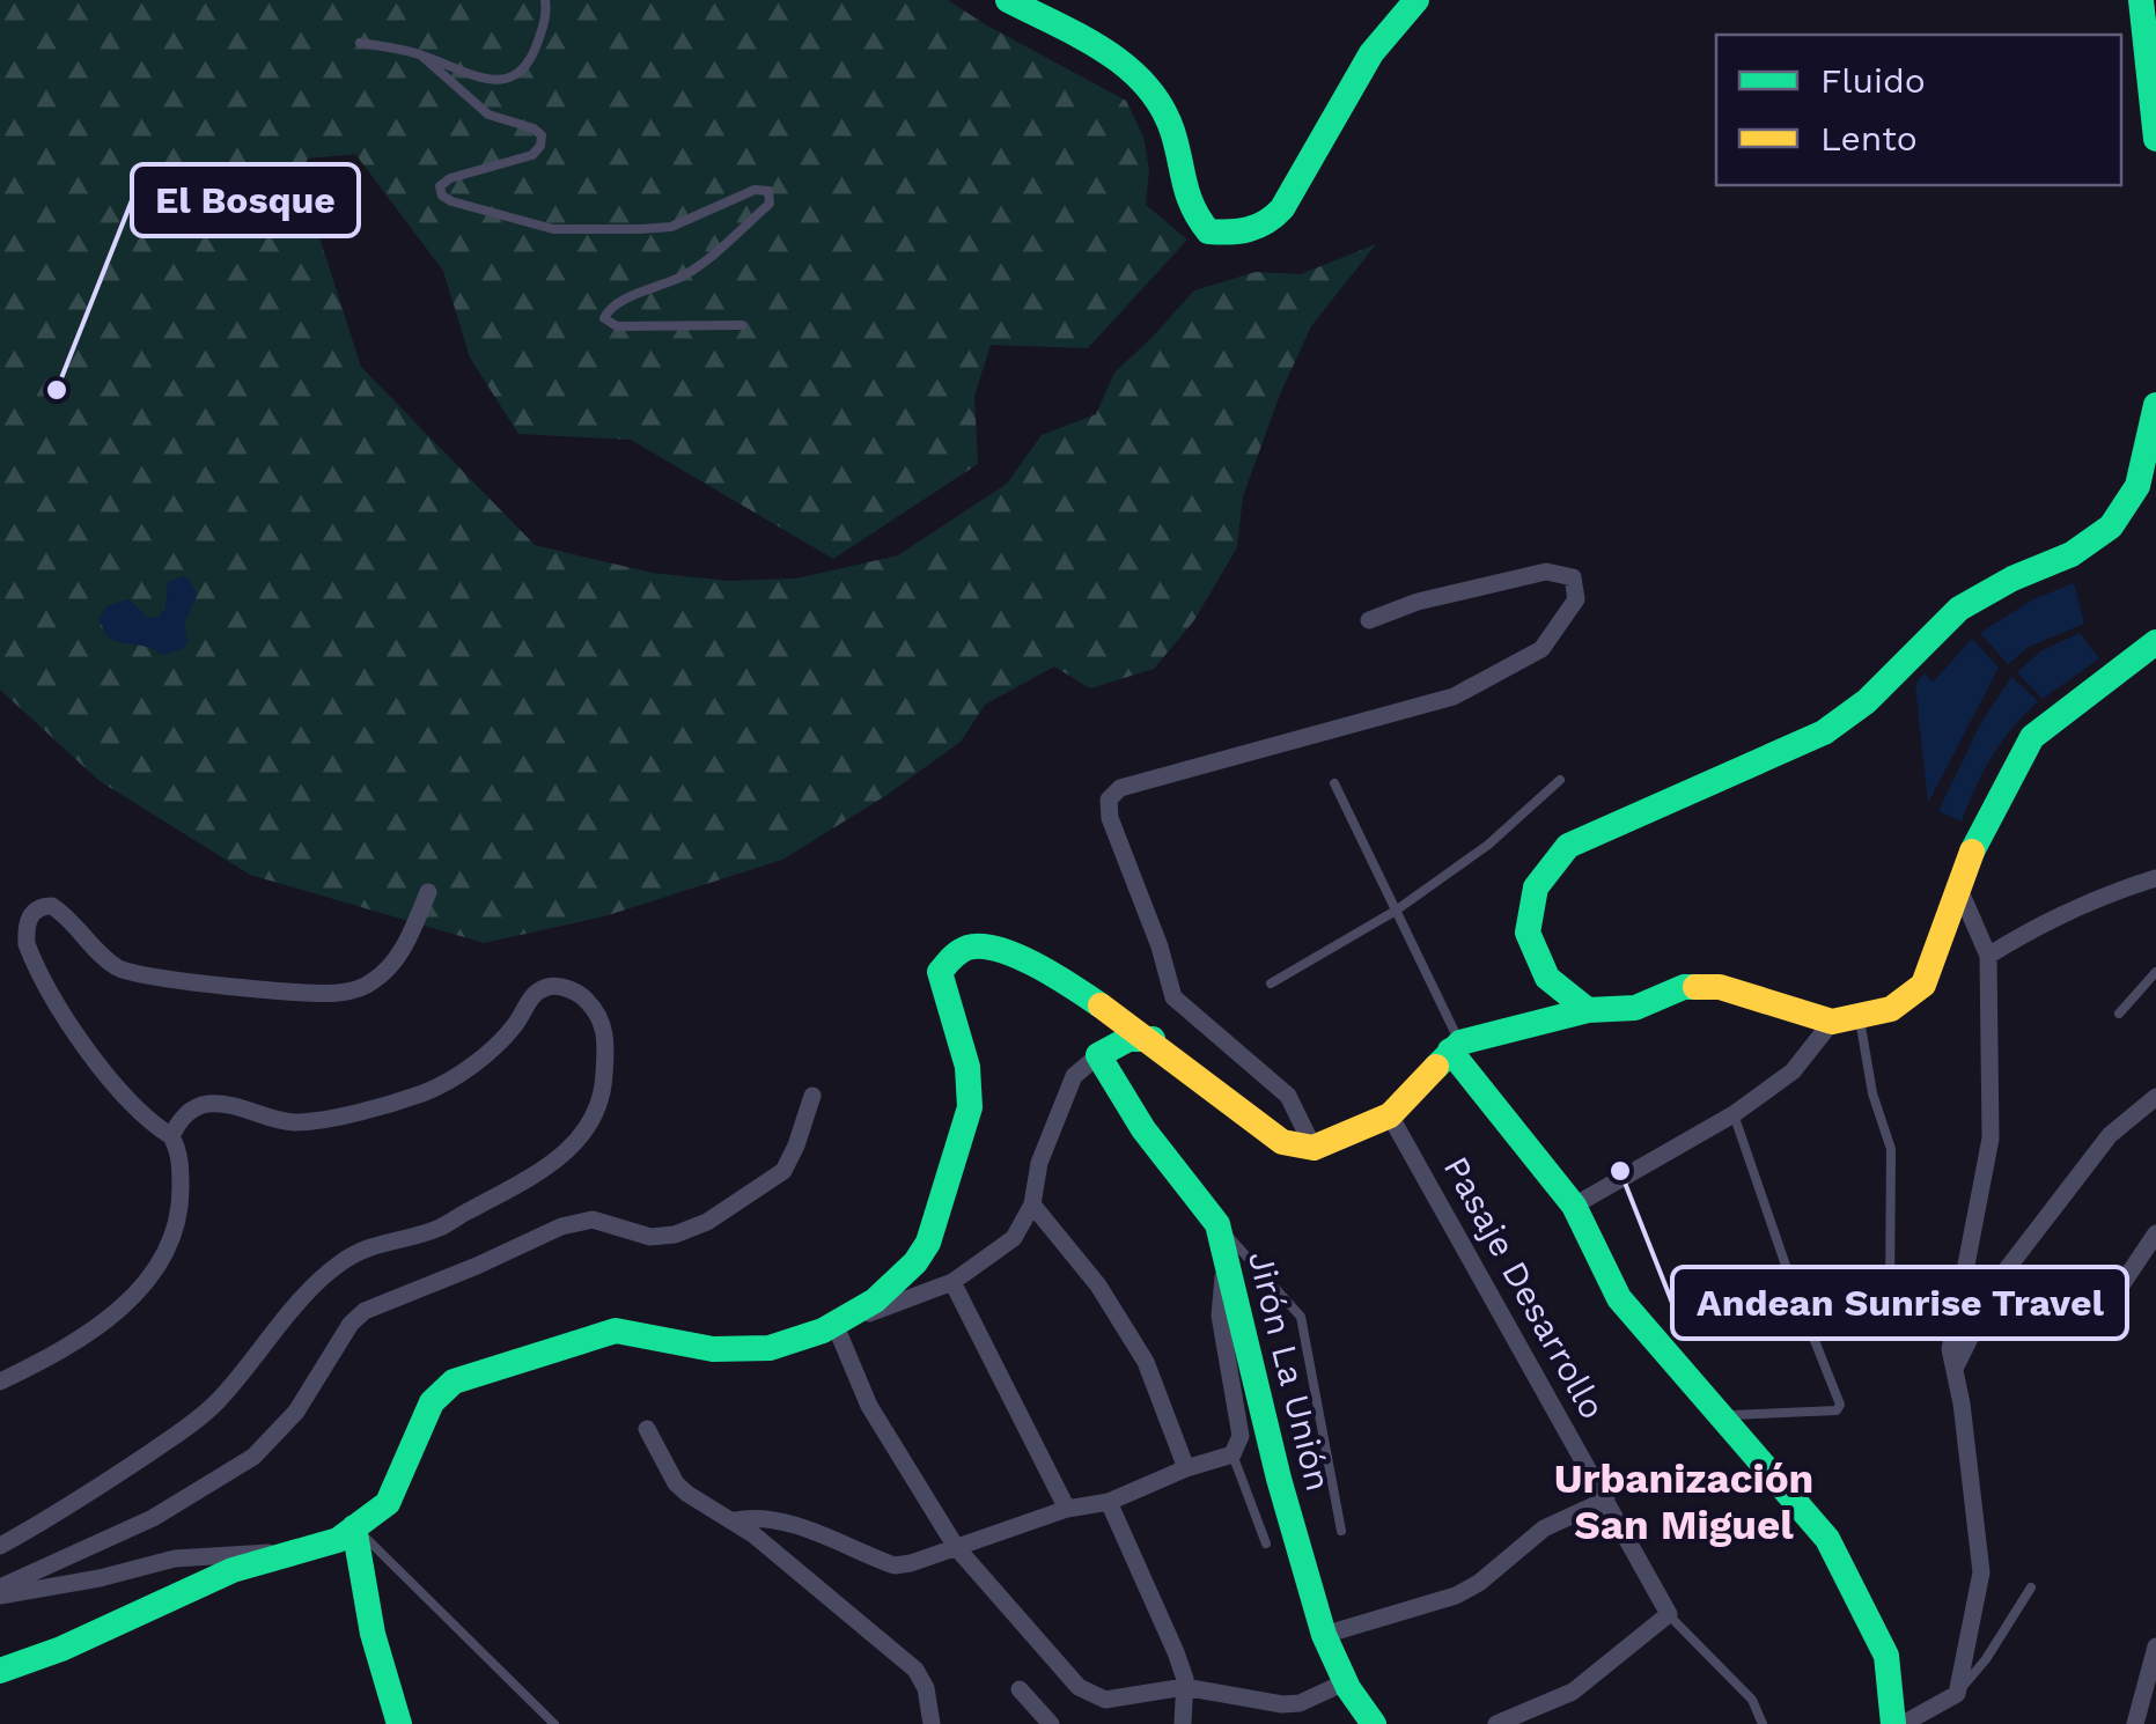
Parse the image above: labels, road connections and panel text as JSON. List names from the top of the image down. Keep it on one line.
{"streets":{"main road":["Jirón La Unión"],"street":["Pasaje Desarrollo"]},"districts":["Urbanización San Miguel"],"places":["El Bosque","Andean Sunrise Travel"],"legend":["Fluido","Lento"]}
